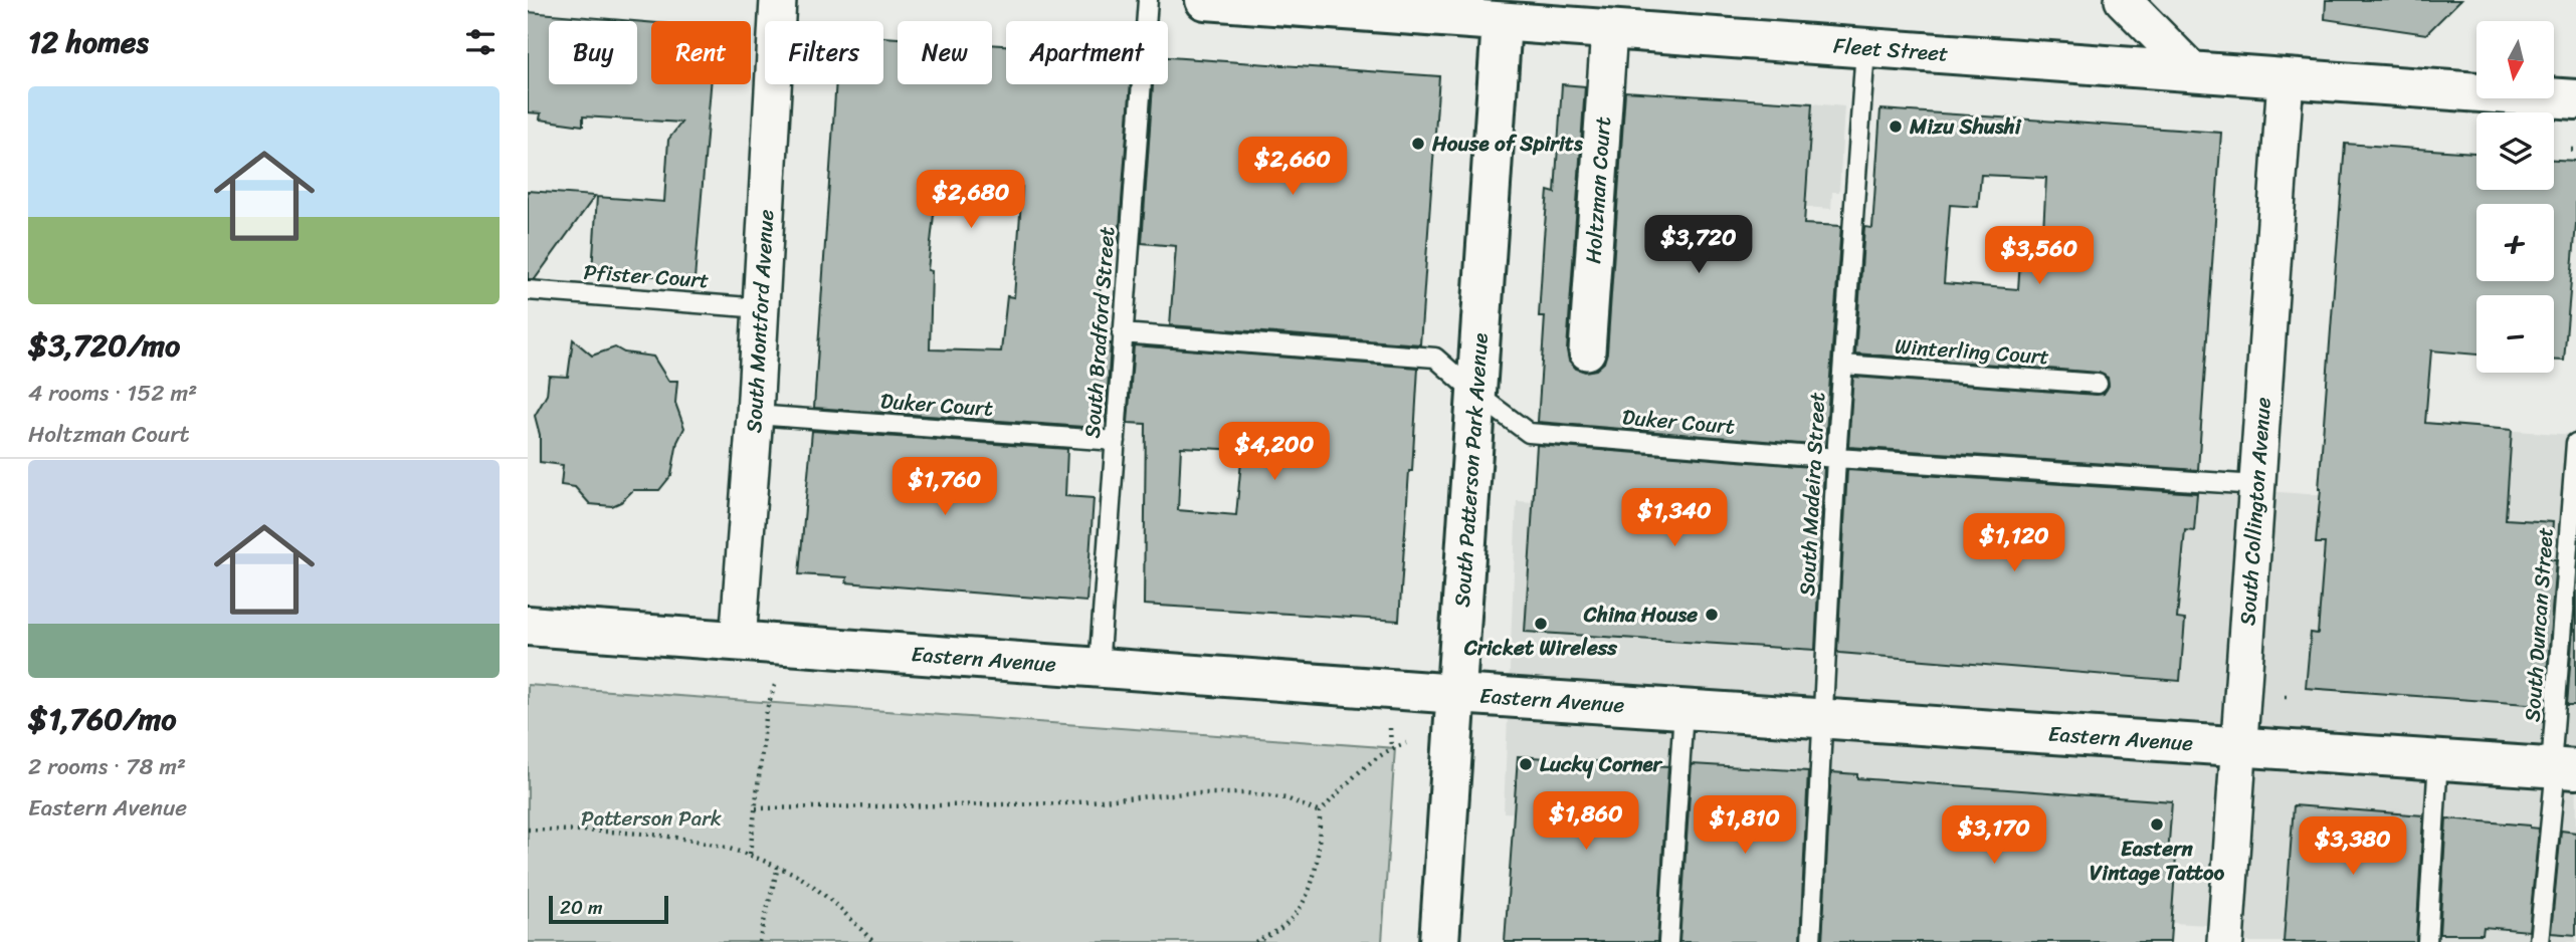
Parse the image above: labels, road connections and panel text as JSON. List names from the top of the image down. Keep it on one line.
{"streets":{"street":["Fleet Street","Holtzman Court","South Montford Avenue","South Patterson Park Avenue","South Collington Avenue","Eastern Avenue"],"lane":["Pfister Court","South Bradford Street","Winterling Court","Duker Court","South Madeira Street","South Duncan Street"]},"crossings":[["Fleet Street","Holtzman Court"],["Fleet Street","South Patterson Park Avenue"],["Fleet Street","South Madeira Street"],["Fleet Street","South Collington Avenue"],["Pfister Court","South Montford Avenue"],["South Montford Avenue","Duker Court"],["South Montford Avenue","Eastern Avenue"],["South Bradford Street","Duker Court"],["South Bradford Street","Eastern Avenue"],["Winterling Court","South Madeira Street"],["Duker Court","South Patterson Park Avenue"],["Duker Court","South Madeira Street"],["Duker Court","South Collington Avenue"],["South Patterson Park Avenue","Eastern Avenue"],["South Madeira Street","Eastern Avenue"],["South Collington Avenue","Eastern Avenue"],["South Duncan Street","Eastern Avenue"]],"parks":["Patterson Park"],"places":["Mizu Shushi","House of Spirits","China House","Cricket Wireless","Lucky Corner","Eastern Vintage Tattoo"],"scale_bar":"20 m","north":"bottom","page":{"heading":"12 homes","map_buttons":["+","−"],"chip":["Buy","Rent","Filters","New","Apartment"],"list":[{"name":"$3,720/mo","note":"4 rooms · 152 m² · Holtzman Court"},{"name":"$1,760/mo","note":"2 rooms · 78 m² · Eastern Avenue"}],"price":["$2,660","$2,680","$3,720","$3,560","$4,200","$1,760","$1,340","$1,120","$1,860","$1,810","$3,170","$3,380"],"scale":"20 m"}}
